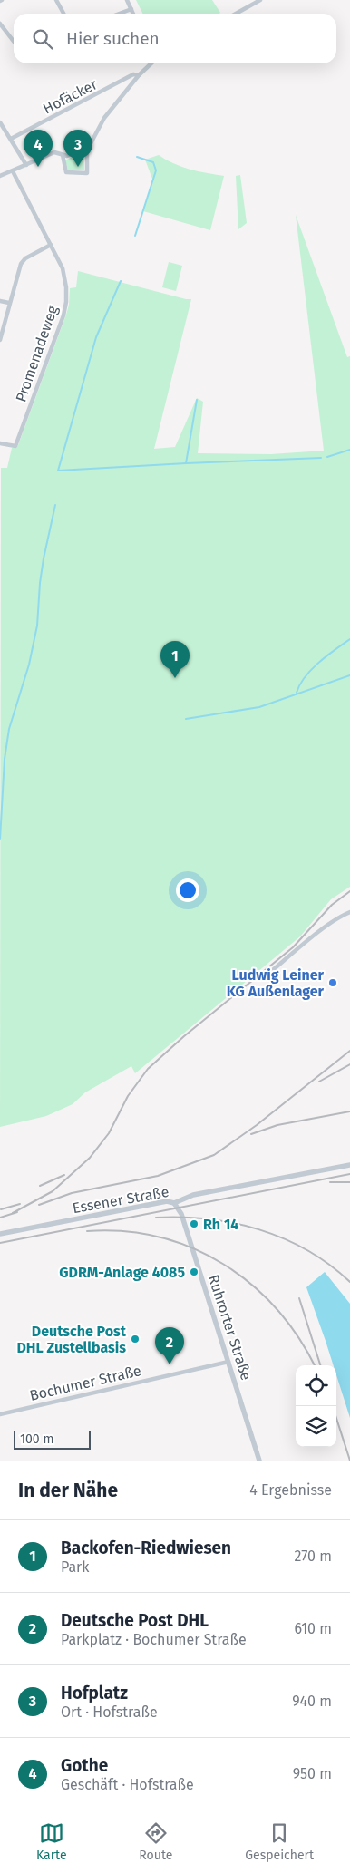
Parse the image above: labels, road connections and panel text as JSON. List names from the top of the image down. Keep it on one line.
{"streets":{"street":["Hofäcker","Promenadeweg","Essener Straße","Ruhrorter Straße","Bochumer Straße"]},"crossings":[["Essener Straße","Ruhrorter Straße"],["Ruhrorter Straße","Bochumer Straße"]],"places":["Ludwig Leiner KG Außenlager","Rh 14","GDRM-Anlage 4085","Deutsche Post DHL Zustellbasis"],"scale_bar":"100 m","page":{"search":"Hier suchen","pins":["3","4","1","2"],"scale":"100 m","heading":["In der Nähe","4 Ergebnisse"],"list":[{"mark":"1","name":"Backofen-Riedwiesen","note":"Park","value":"270 m"},{"mark":"2","name":"Deutsche Post DHL","note":"Parkplatz · Bochumer Straße","value":"610 m"},{"mark":"3","name":"Hofplatz","note":"Ort · Hofstraße","value":"940 m"},{"mark":"4","name":"Gothe","note":"Geschäft · Hofstraße","value":"950 m"}],"nav":["Karte","Route","Gespeichert"]}}
